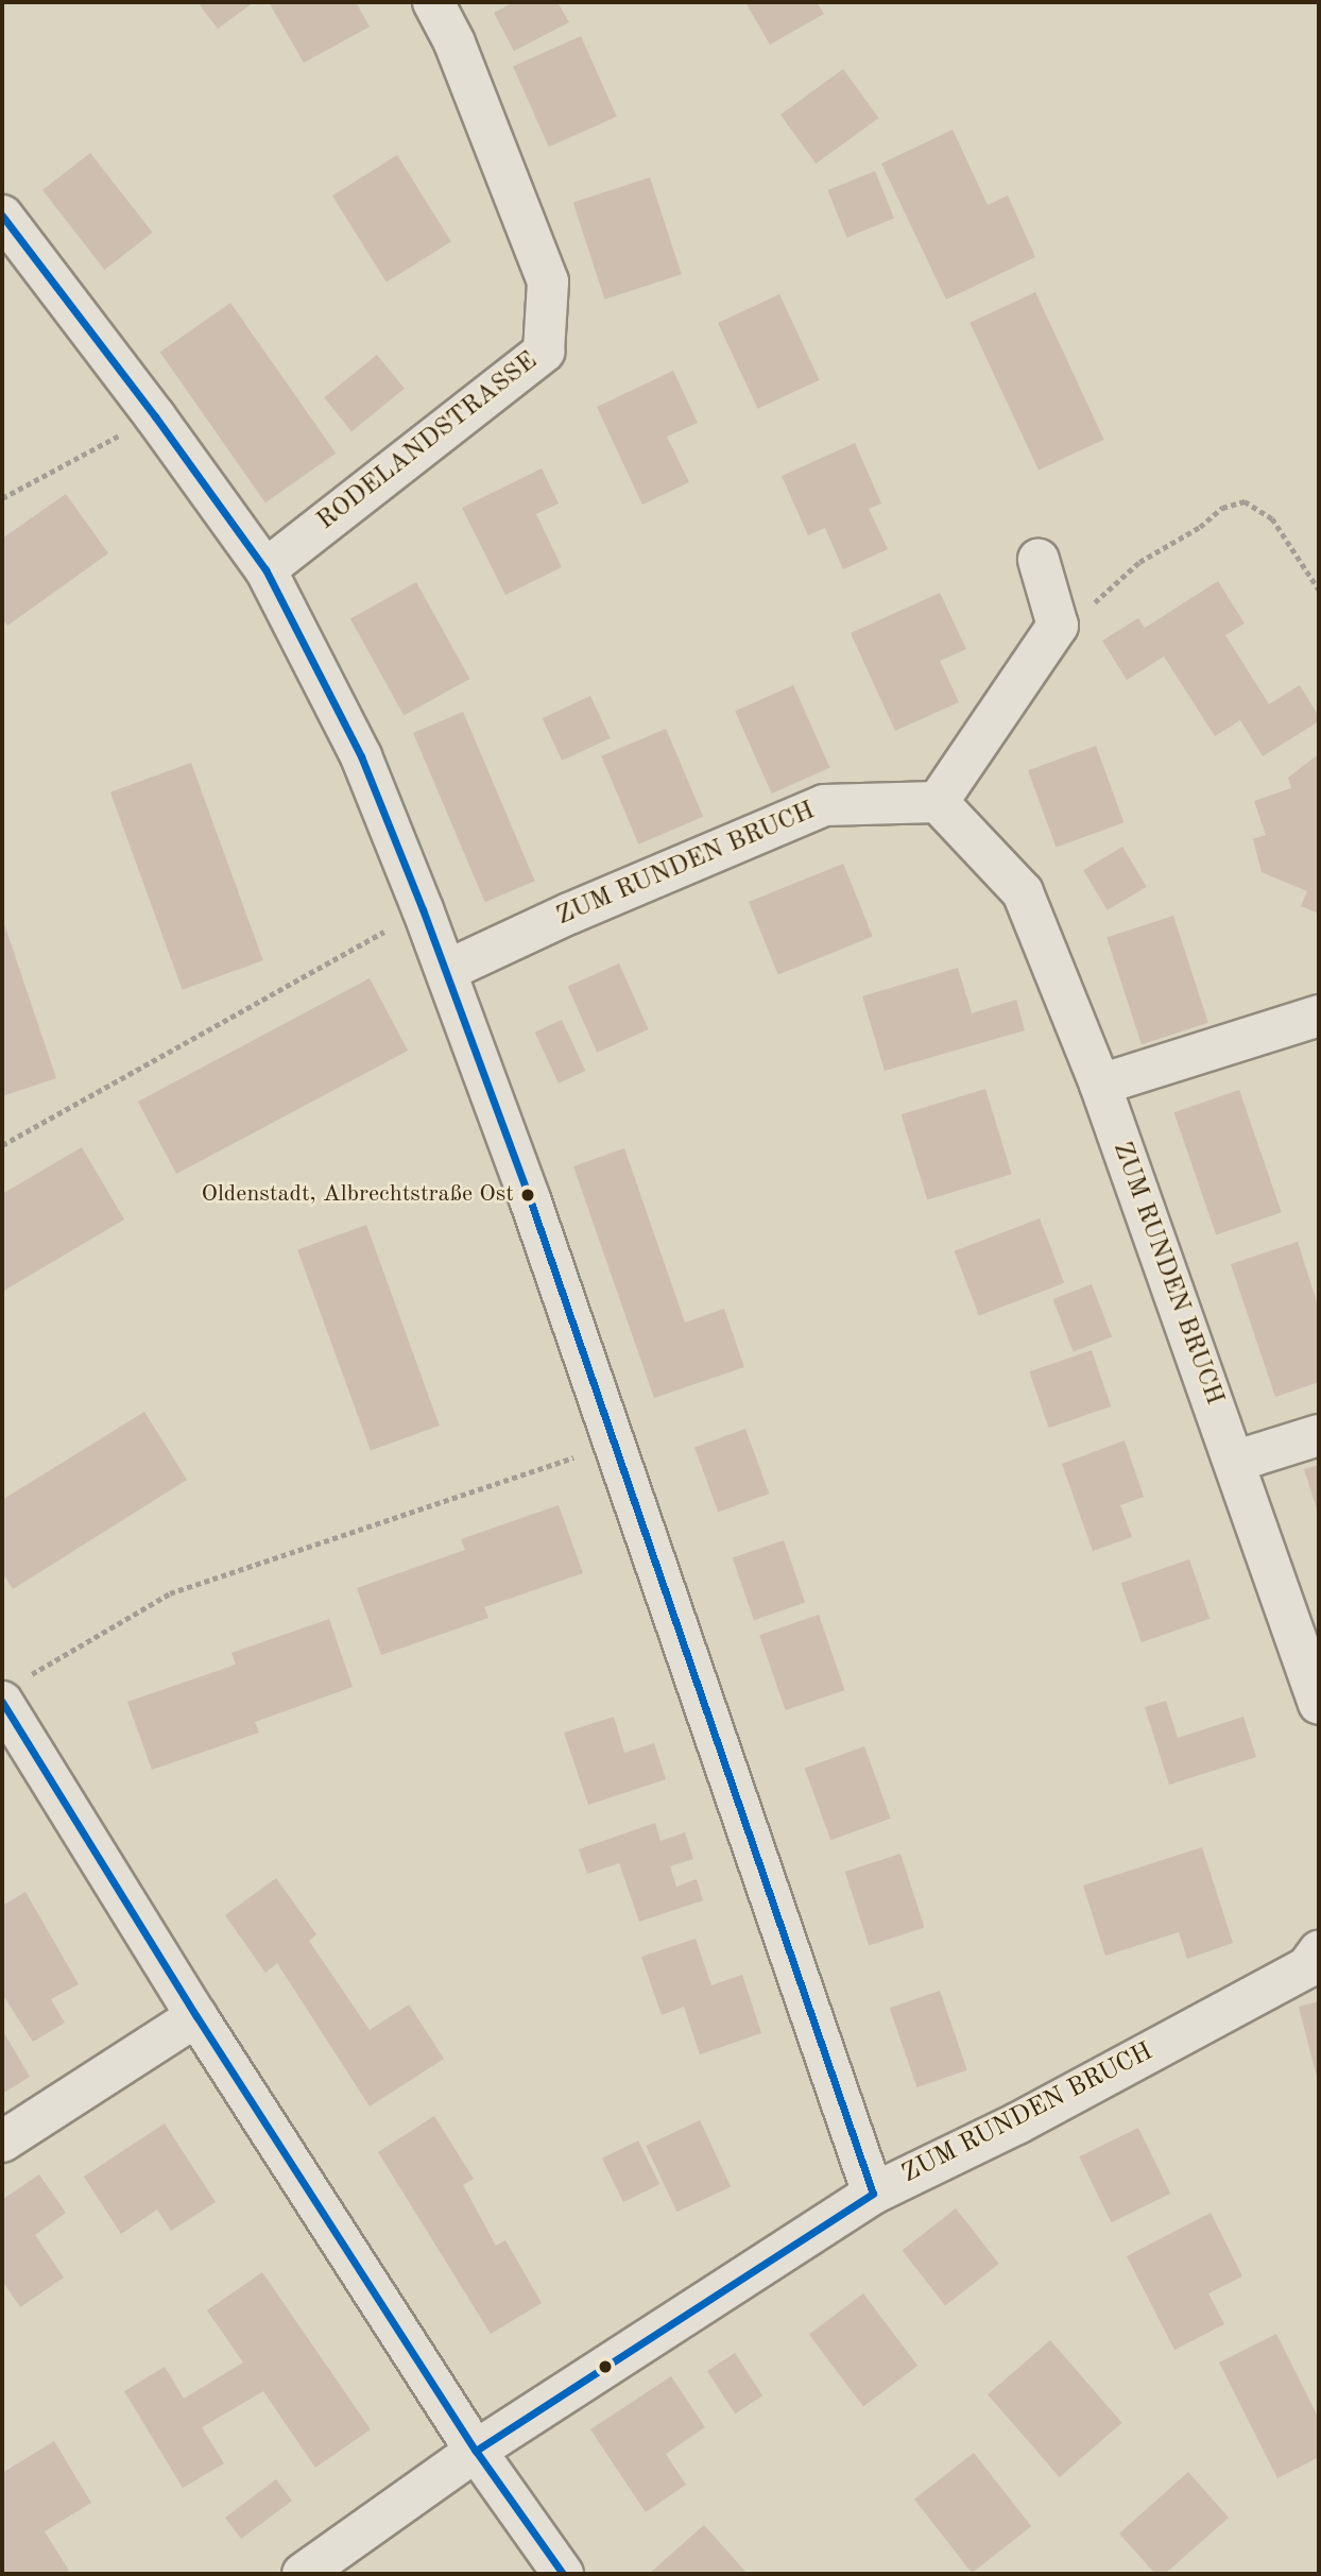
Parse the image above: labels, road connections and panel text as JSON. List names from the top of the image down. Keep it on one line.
{"streets":{"street":["RODELANDSTRASSE","ZUM RUNDEN BRUCH"]},"places":["Oldenstadt, Albrechtstraße Ost"]}
